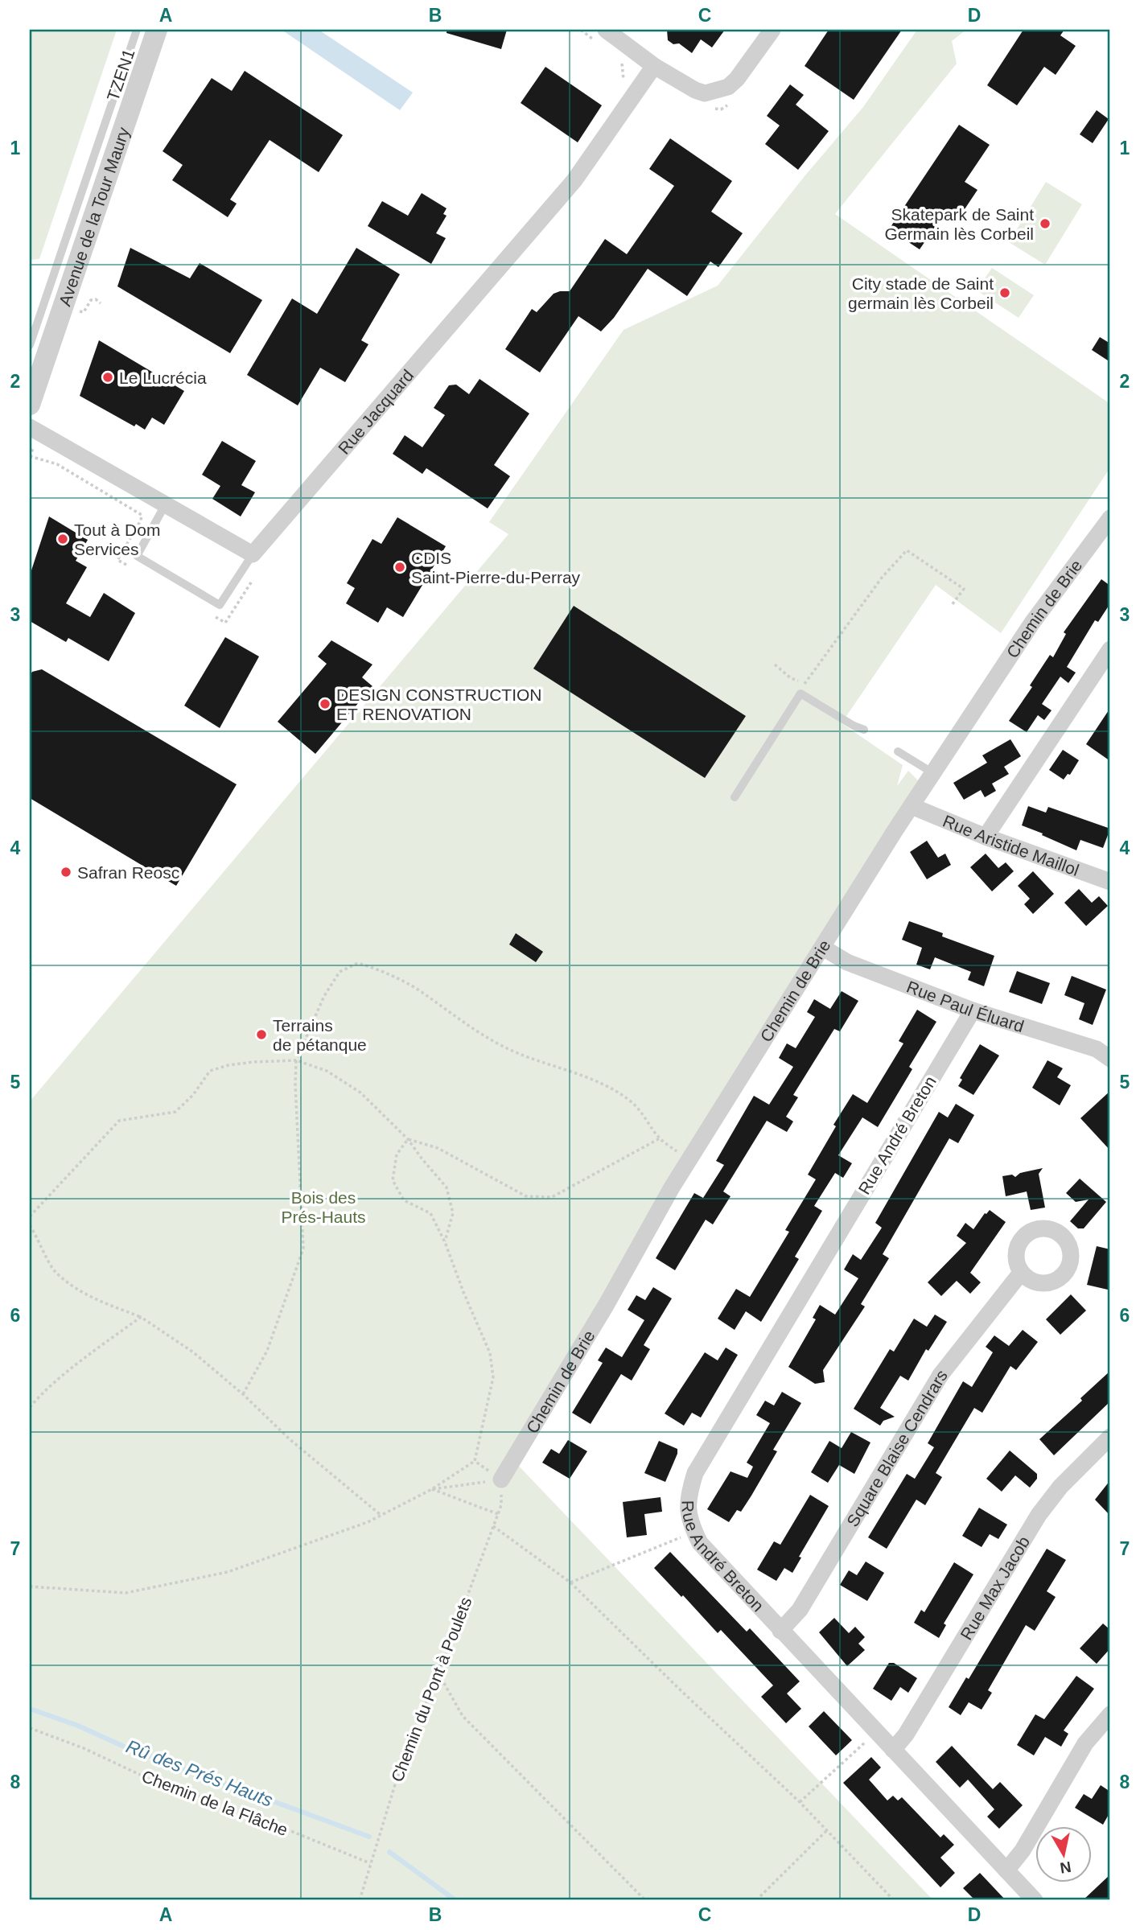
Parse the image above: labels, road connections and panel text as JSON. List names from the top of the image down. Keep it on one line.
{"streets":{"street":["Avenue de la Tour Maury","Rue Jacquard","Chemin de Brie","Rue Aristide Maillol","Rue Paul Éluard","Rue André Breton","Square Blaise Cendrars","Rue Max Jacob"],"lane":["TZEN1"],"path":["Chemin du Pont à Poulets","Chemin de la Flâche"]},"crossings":[["Chemin de Brie","Rue Aristide Maillol"],["Chemin de Brie","Rue Paul Éluard"],["Chemin de Brie","Chemin du Pont à Poulets"],["Rue Paul Éluard","Rue André Breton"],["Rue André Breton","Square Blaise Cendrars"],["Rue André Breton","Rue Max Jacob"],["Chemin du Pont à Poulets","Chemin de la Flâche"]],"water":["Rû des Prés Hauts"],"parks":["Bois des Prés-Hauts"],"places":["Skatepark de Saint Germain lès Corbeil","City stade de Saint germain lès Corbeil","Le Lucrécia","Tout à Dom Services","CDIS Saint-Pierre-du-Perray","DESIGN CONSTRUCTION ET RENOVATION","Safran Reosc","Terrains de pétanque"],"north":"bottom","grid":{"columns":["A","B","C","D"],"rows":["1","2","3","4","5","6","7","8"]}}
